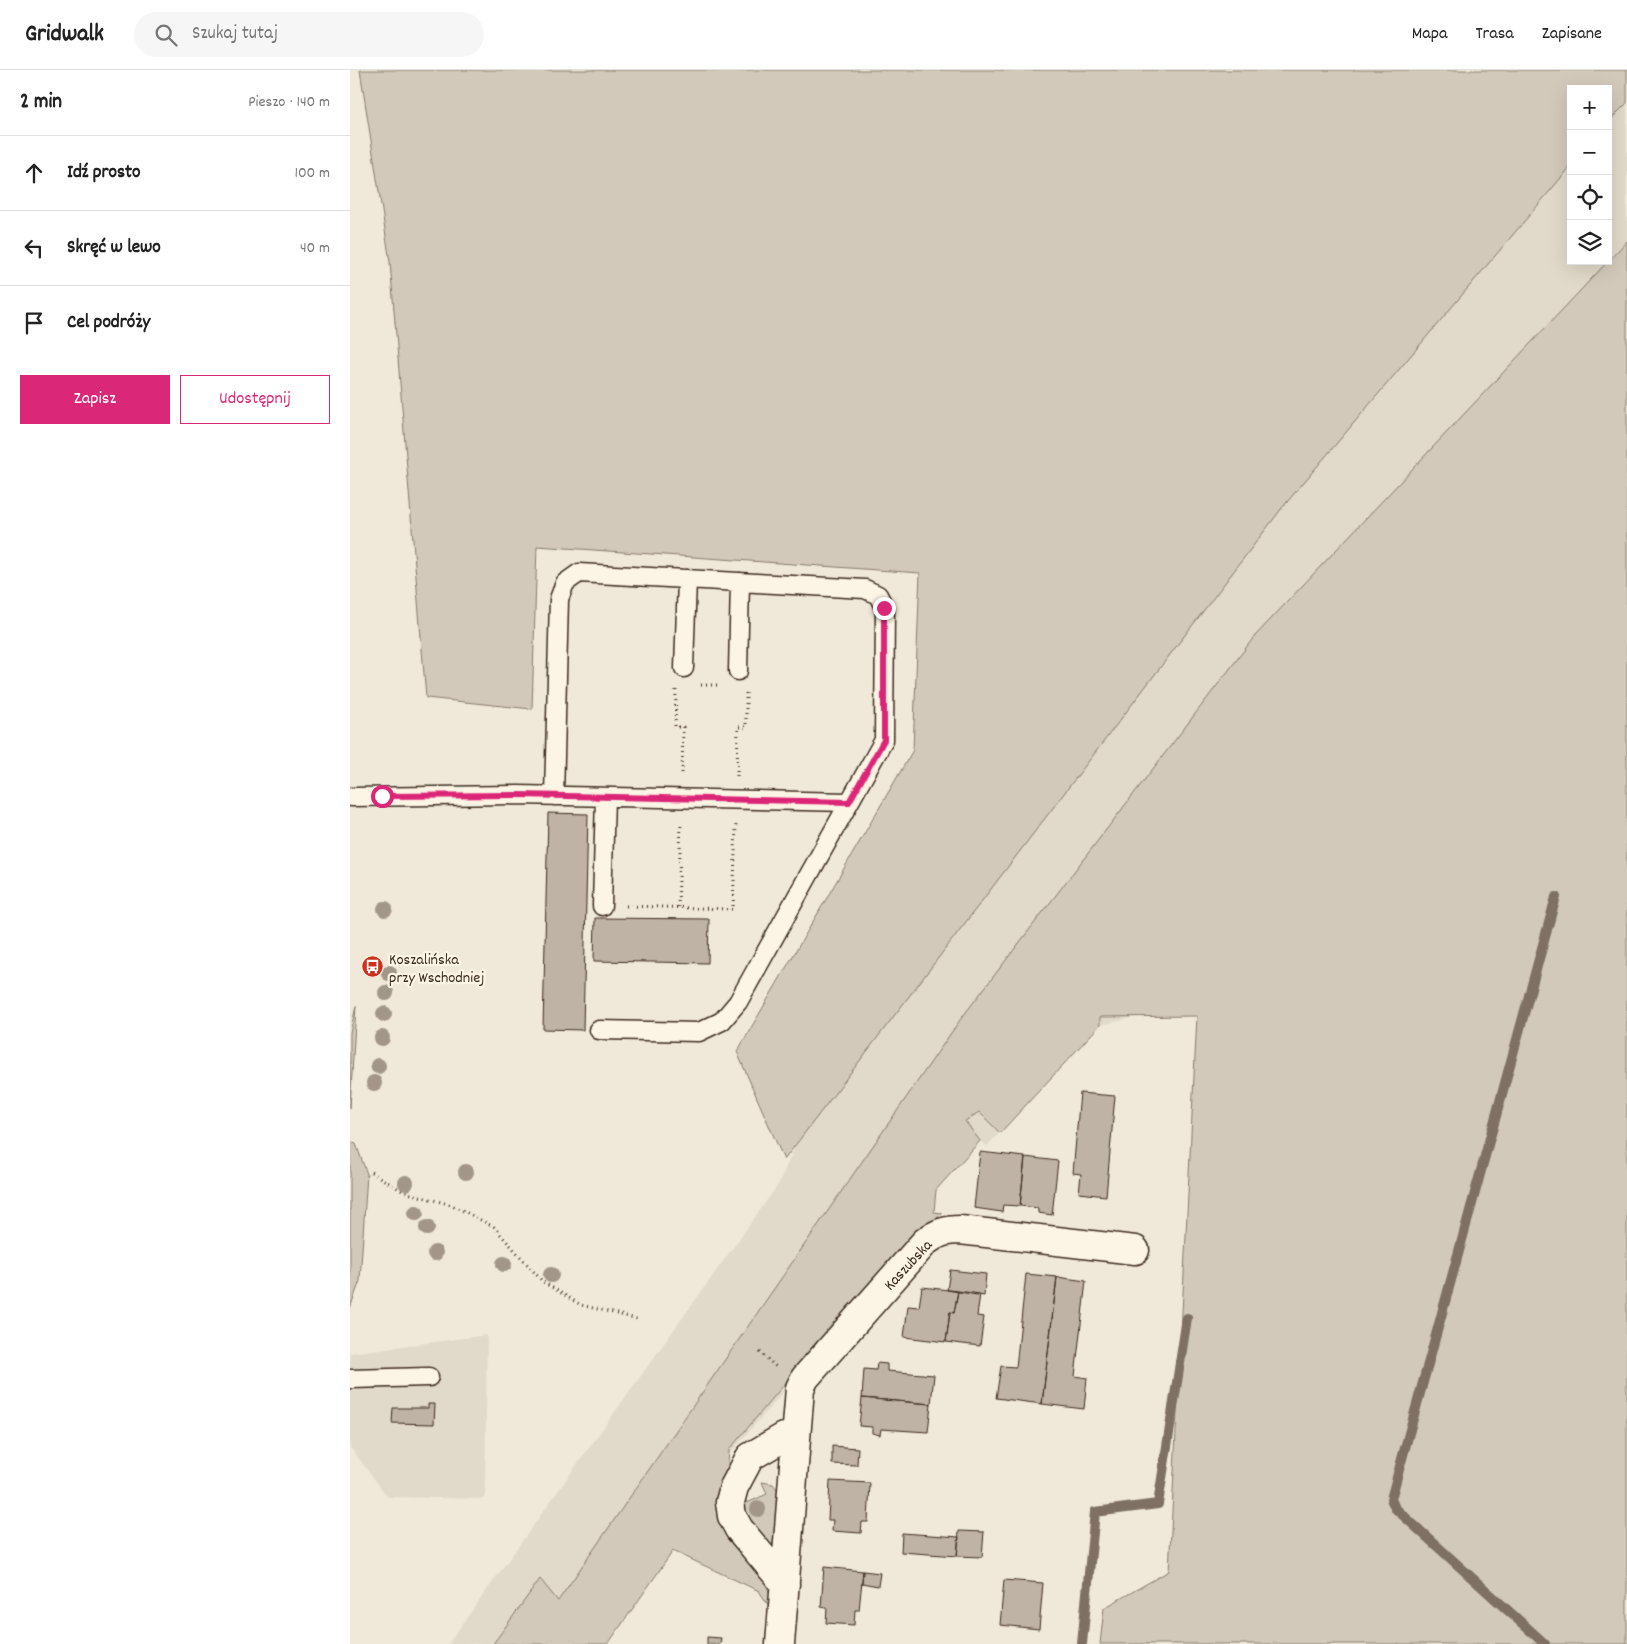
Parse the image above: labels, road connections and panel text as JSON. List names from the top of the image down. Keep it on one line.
{"streets":{"street":["Kaszubska"]},"places":{"bus stop":["Koszalińska przy Wschodniej"]},"page":{"header":"Gridwalk","search":"Szukaj tutaj","nav":["Mapa","Trasa","Zapisane"],"heading":["2 min","Pieszo · 140 m"],"map_buttons":["+","−"],"list":[["Idź prosto","100 m"],["Skręć w lewo","40 m"],"Cel podróży"],"buttons":["Zapisz","Udostępnij"]}}
